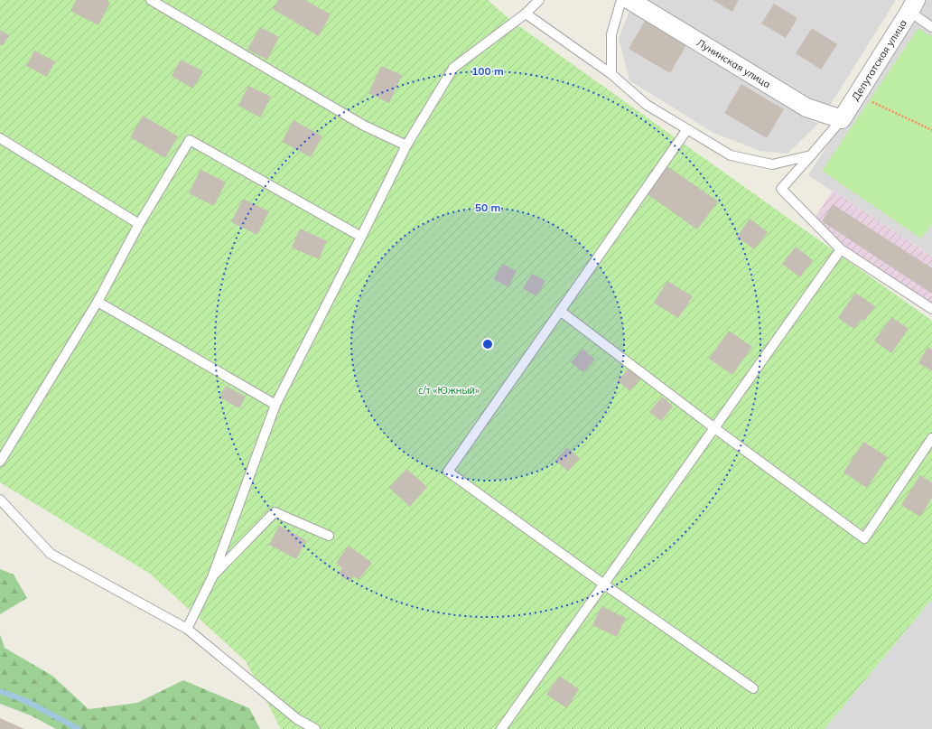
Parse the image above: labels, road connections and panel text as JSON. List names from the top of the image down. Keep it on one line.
{"streets":{"street":["Депутатская улица","Лунинская улица"]},"crossings":[["Депутатская улица","Лунинская улица"]],"parks":["с/т «Южный»"],"rings":["100 m","50 m"]}
